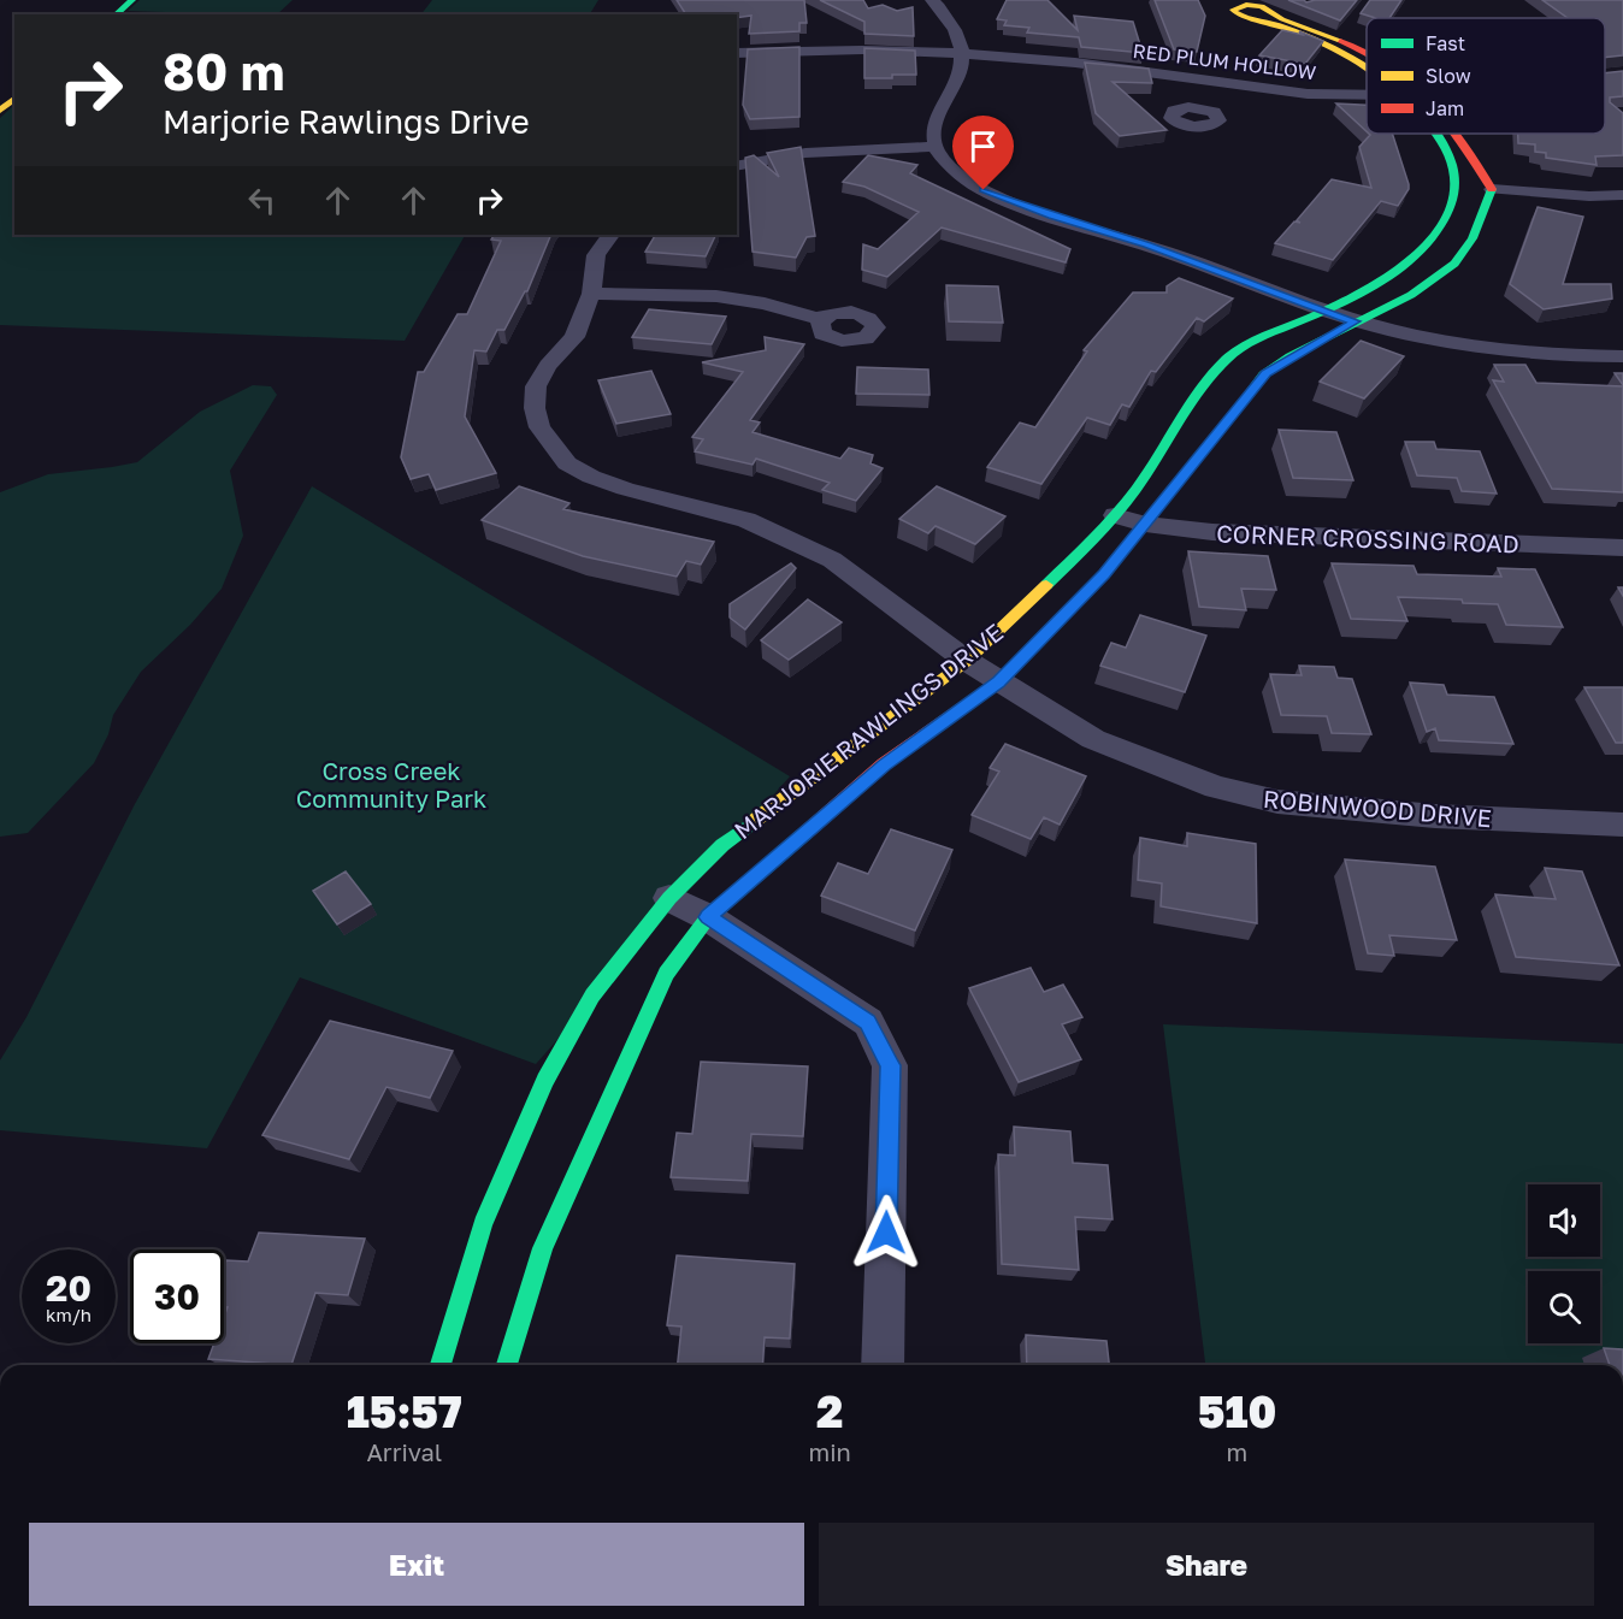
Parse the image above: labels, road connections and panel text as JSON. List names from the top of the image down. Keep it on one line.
{"streets":{"street":["RED PLUM HOLLOW","CORNER CROSSING ROAD","MARJORIE RAWLINGS DRIVE","ROBINWOOD DRIVE"]},"crossings":[["CORNER CROSSING ROAD","MARJORIE RAWLINGS DRIVE"],["MARJORIE RAWLINGS DRIVE","ROBINWOOD DRIVE"]],"parks":["Cross Creek Community Park"],"legend":["Fast","Slow","Jam"],"page":{"turn":["80 m","Marjorie Rawlings Drive"],"speed":"20 km/h","limit":"30","eta":["15:57","Arrival","2","min","510","m"],"buttons":["Exit","Share"]}}
